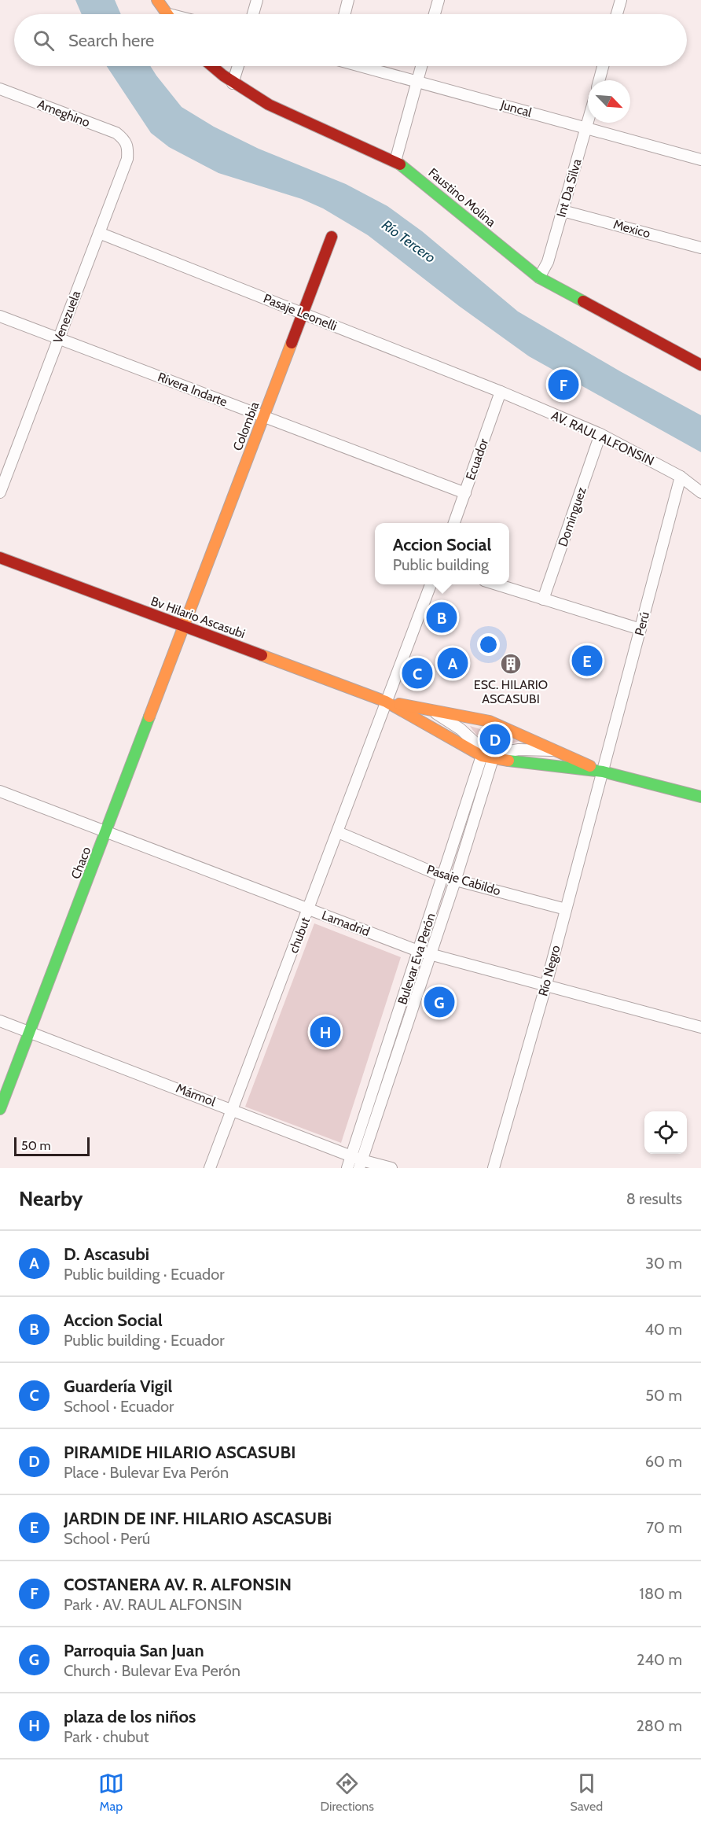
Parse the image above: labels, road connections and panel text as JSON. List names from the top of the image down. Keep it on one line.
{"streets":{"street":["Juncal","Ameghino","Int Da Silva","Faustino Molina","Mexico","Pasaje Leonelli","Venezuela","Rivera Indarte","Colombia","AV. RAUL ALFONSIN","Ecuador","Dominguez","Bv Hilario Ascasubi","Perú","Chaco","Pasaje Cabildo","Lamadrid","chubut","Bulevar Eva Perón","Río Negro","Mármol"]},"crossings":[["Juncal","Int Da Silva"],["Ameghino","Venezuela"],["Int Da Silva","Faustino Molina"],["Int Da Silva","Mexico"],["Pasaje Leonelli","Venezuela"],["Pasaje Leonelli","Colombia"],["Pasaje Leonelli","AV. RAUL ALFONSIN"],["Pasaje Leonelli","Ecuador"],["Venezuela","Rivera Indarte"],["Rivera Indarte","Colombia"],["Rivera Indarte","Ecuador"],["Colombia","Bv Hilario Ascasubi"],["Colombia","Chaco"],["AV. RAUL ALFONSIN","Ecuador"],["AV. RAUL ALFONSIN","Dominguez"],["AV. RAUL ALFONSIN","Perú"],["Bv Hilario Ascasubi","Chaco"],["Bv Hilario Ascasubi","chubut"],["Perú","Río Negro"],["Chaco","Lamadrid"],["Chaco","Mármol"],["Pasaje Cabildo","chubut"],["Pasaje Cabildo","Bulevar Eva Perón"],["Pasaje Cabildo","Río Negro"],["Lamadrid","chubut"],["Lamadrid","Bulevar Eva Perón"],["Lamadrid","Río Negro"],["chubut","Mármol"],["Bulevar Eva Perón","Mármol"]],"water":["Río Tercero"],"places":{"building":["ESC. HILARIO ASCASUBI"]},"scale_bar":"50 m","north":"bottom right","page":{"search":"Search here","pins":["F","B","E","A","C","D","G","H"],"popup":["Accion Social","Public building"],"scale":"50 m","heading":["Nearby","8 results"],"list":[{"mark":"A","name":"D. Ascasubi","note":"Public building · Ecuador","value":"30 m"},{"mark":"B","name":"Accion Social","note":"Public building · Ecuador","value":"40 m"},{"mark":"C","name":"Guardería Vigil","note":"School · Ecuador","value":"50 m"},{"mark":"D","name":"PIRAMIDE HILARIO ASCASUBI","note":"Place · Bulevar Eva Perón","value":"60 m"},{"mark":"E","name":"JARDIN DE INF. HILARIO ASCASUBi","note":"School · Perú","value":"70 m"},{"mark":"F","name":"COSTANERA AV. R. ALFONSIN","note":"Park · AV. RAUL ALFONSIN","value":"180 m"},{"mark":"G","name":"Parroquia San Juan","note":"Church · Bulevar Eva Perón","value":"240 m"},{"mark":"H","name":"plaza de los niños","note":"Park · chubut","value":"280 m"}],"nav":["Map","Directions","Saved"]}}
